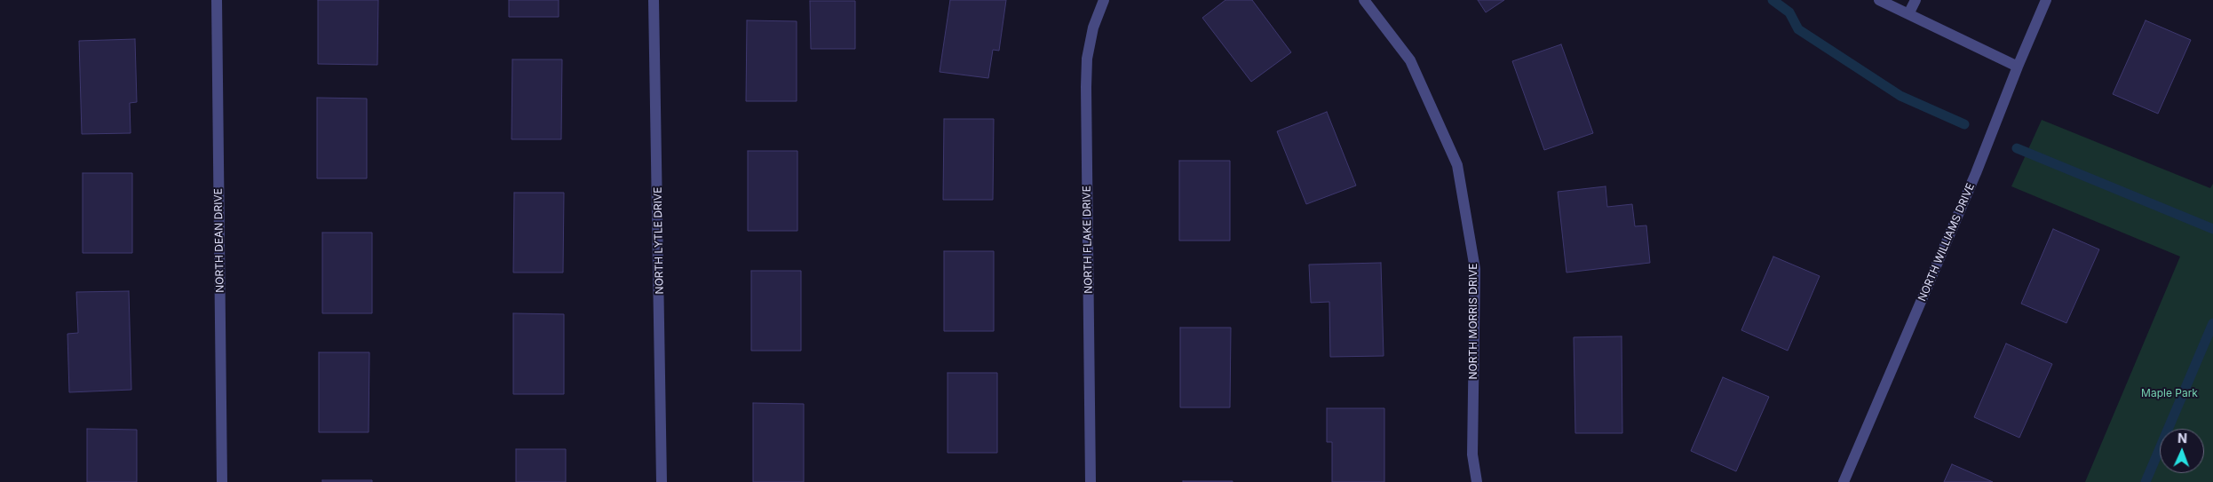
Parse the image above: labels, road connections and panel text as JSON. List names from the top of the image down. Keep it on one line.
{"streets":{"street":["NORTH FLAKE DRIVE","NORTH DEAN DRIVE","NORTH LYTLE DRIVE","NORTH WILLIAMS DRIVE","NORTH MORRIS DRIVE"]},"parks":["Maple Park"],"north":"top"}
